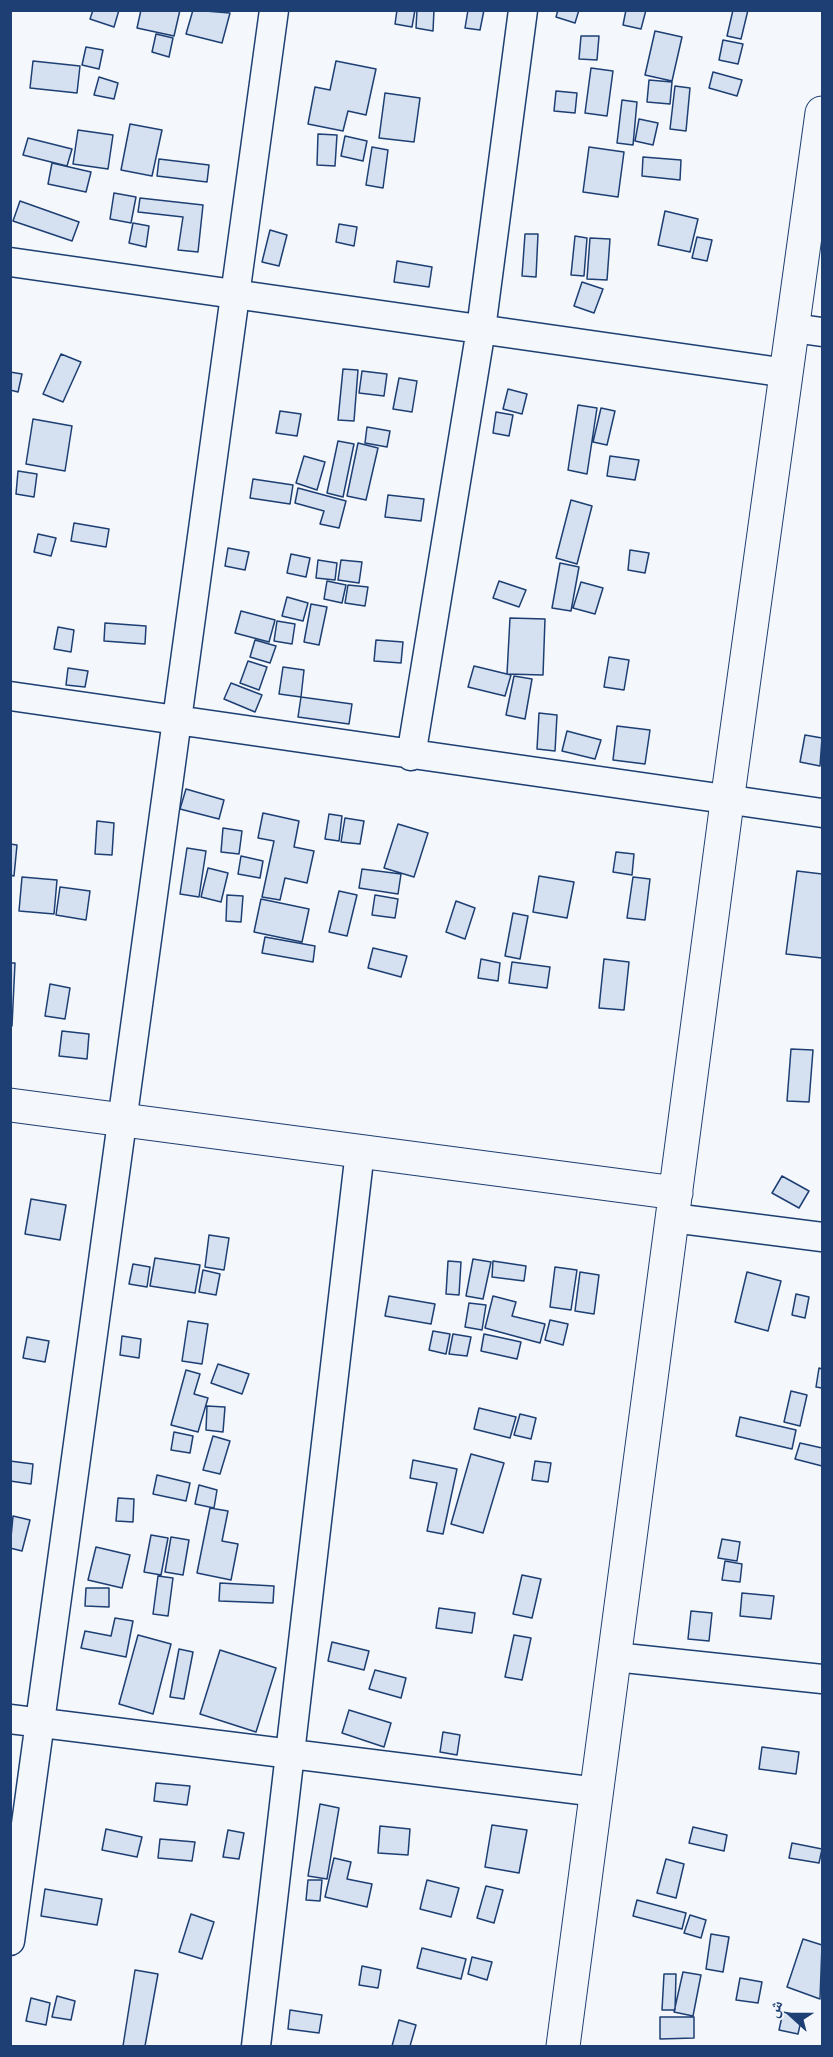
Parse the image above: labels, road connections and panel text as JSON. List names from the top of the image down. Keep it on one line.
{"north":"left"}
